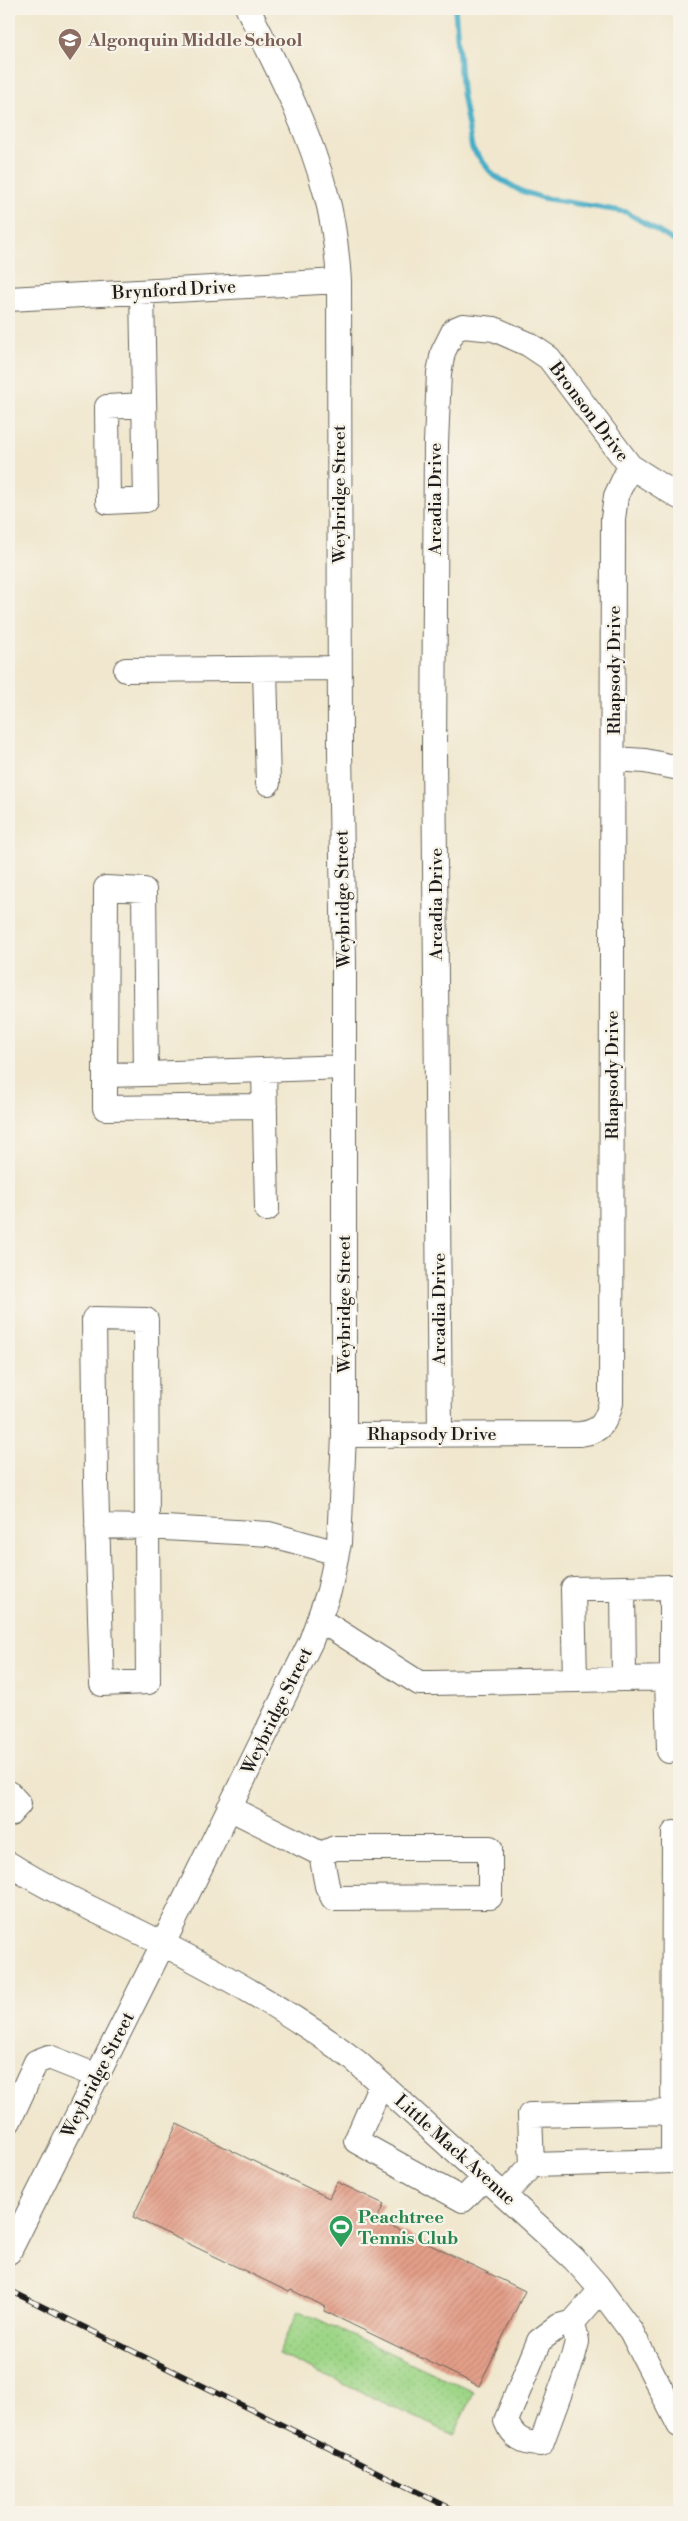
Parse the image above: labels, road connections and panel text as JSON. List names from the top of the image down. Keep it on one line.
{"streets":{"street":["Brynford Drive","Bronson Drive","Weybridge Street","Arcadia Drive","Rhapsody Drive","Little Mack Avenue"]},"crossings":[["Brynford Drive","Weybridge Street"],["Bronson Drive","Arcadia Drive"],["Bronson Drive","Rhapsody Drive"],["Weybridge Street","Rhapsody Drive"],["Weybridge Street","Little Mack Avenue"],["Arcadia Drive","Rhapsody Drive"]],"places":{"school or university":["Algonquin Middle School"],"sports":["Peachtree Tennis Club"]}}
